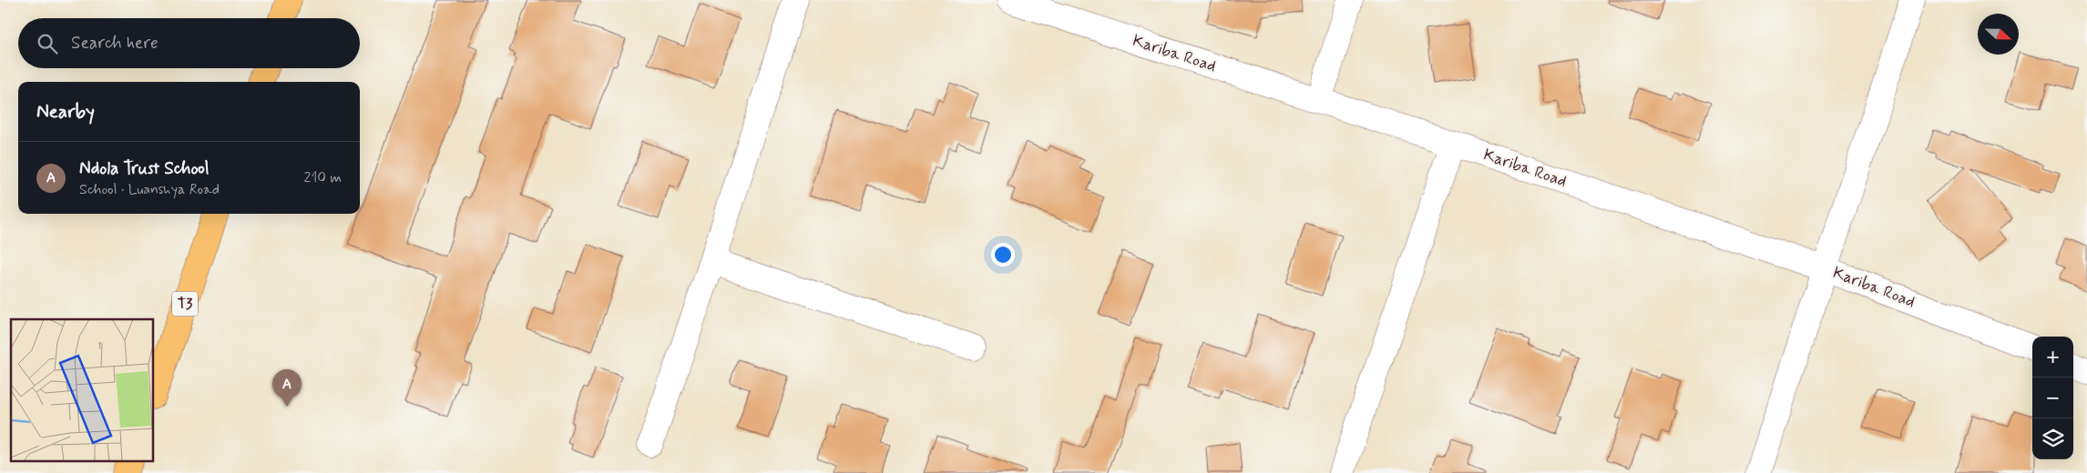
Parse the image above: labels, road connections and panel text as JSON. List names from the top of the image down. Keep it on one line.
{"streets":{"highway":["T3"],"street":["Kariba Road"]},"north":"right","page":{"search":"Search here","heading":"Nearby","list":[{"mark":"A","name":"Ndola Trust School","note":"School · Luanshya Road","value":"210 m"}],"map_buttons":["+","−"],"pins":"A"}}
